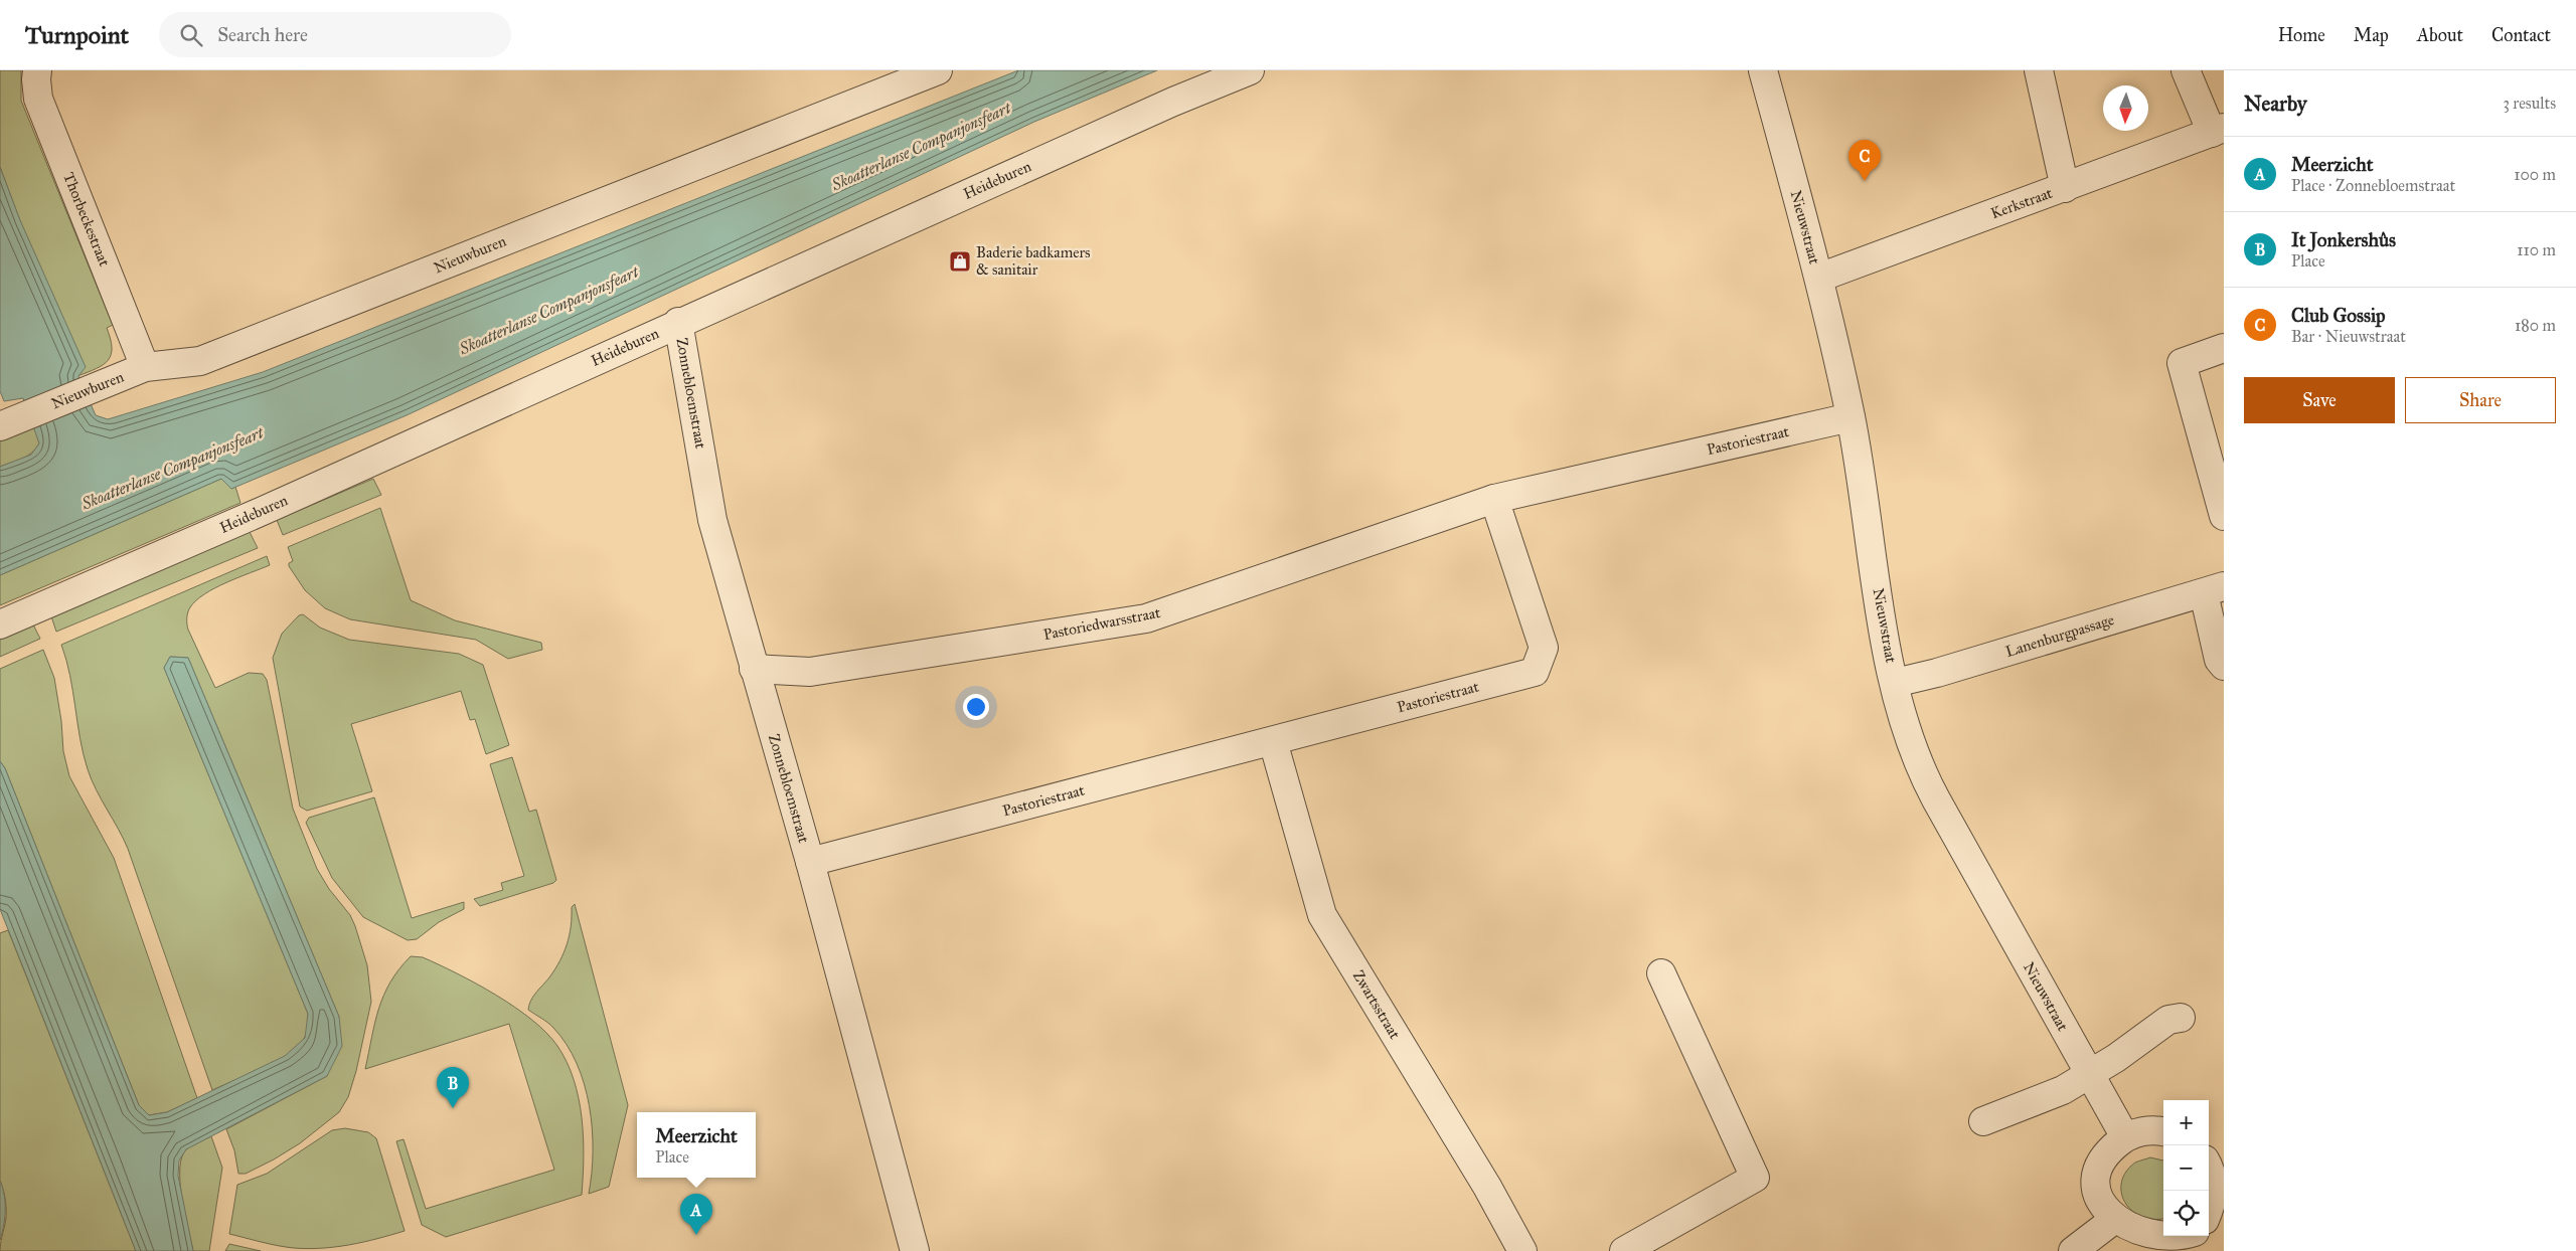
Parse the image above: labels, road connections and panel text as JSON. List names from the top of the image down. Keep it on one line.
{"streets":{"street":["Heideburen","Kerkstraat","Thorbeckestraat","Nieuwstraat","Nieuwburen","Zonnebloemstraat","Pastoriestraat","Pastoriedwarsstraat","Lanenburgpassage","Zwartsstraat"]},"crossings":[["Heideburen","Zonnebloemstraat"],["Kerkstraat","Nieuwstraat"],["Thorbeckestraat","Nieuwburen"],["Nieuwstraat","Pastoriestraat"],["Nieuwstraat","Lanenburgpassage"],["Zonnebloemstraat","Pastoriestraat"],["Zonnebloemstraat","Pastoriedwarsstraat"],["Pastoriestraat","Pastoriedwarsstraat"],["Pastoriestraat","Zwartsstraat"]],"water":["Skoatterlanse Companjonsfeart"],"places":{"shop":["Baderie badkamers & sanitair"]},"north":"bottom","page":{"header":"Turnpoint","search":"Search here","nav":["Home","Map","About","Contact"],"heading":["Nearby","3 results"],"list":[{"mark":"A","name":"Meerzicht","note":"Place · Zonnebloemstraat","value":"100 m"},{"mark":"B","name":"It Jonkershûs","note":"Place","value":"110 m"},{"mark":"C","name":"Club Gossip","note":"Bar · Nieuwstraat","value":"180 m"}],"pins":["C","B","A"],"buttons":["Save","Share"],"map_buttons":["+","−"],"popup":["Meerzicht","Place"]}}
